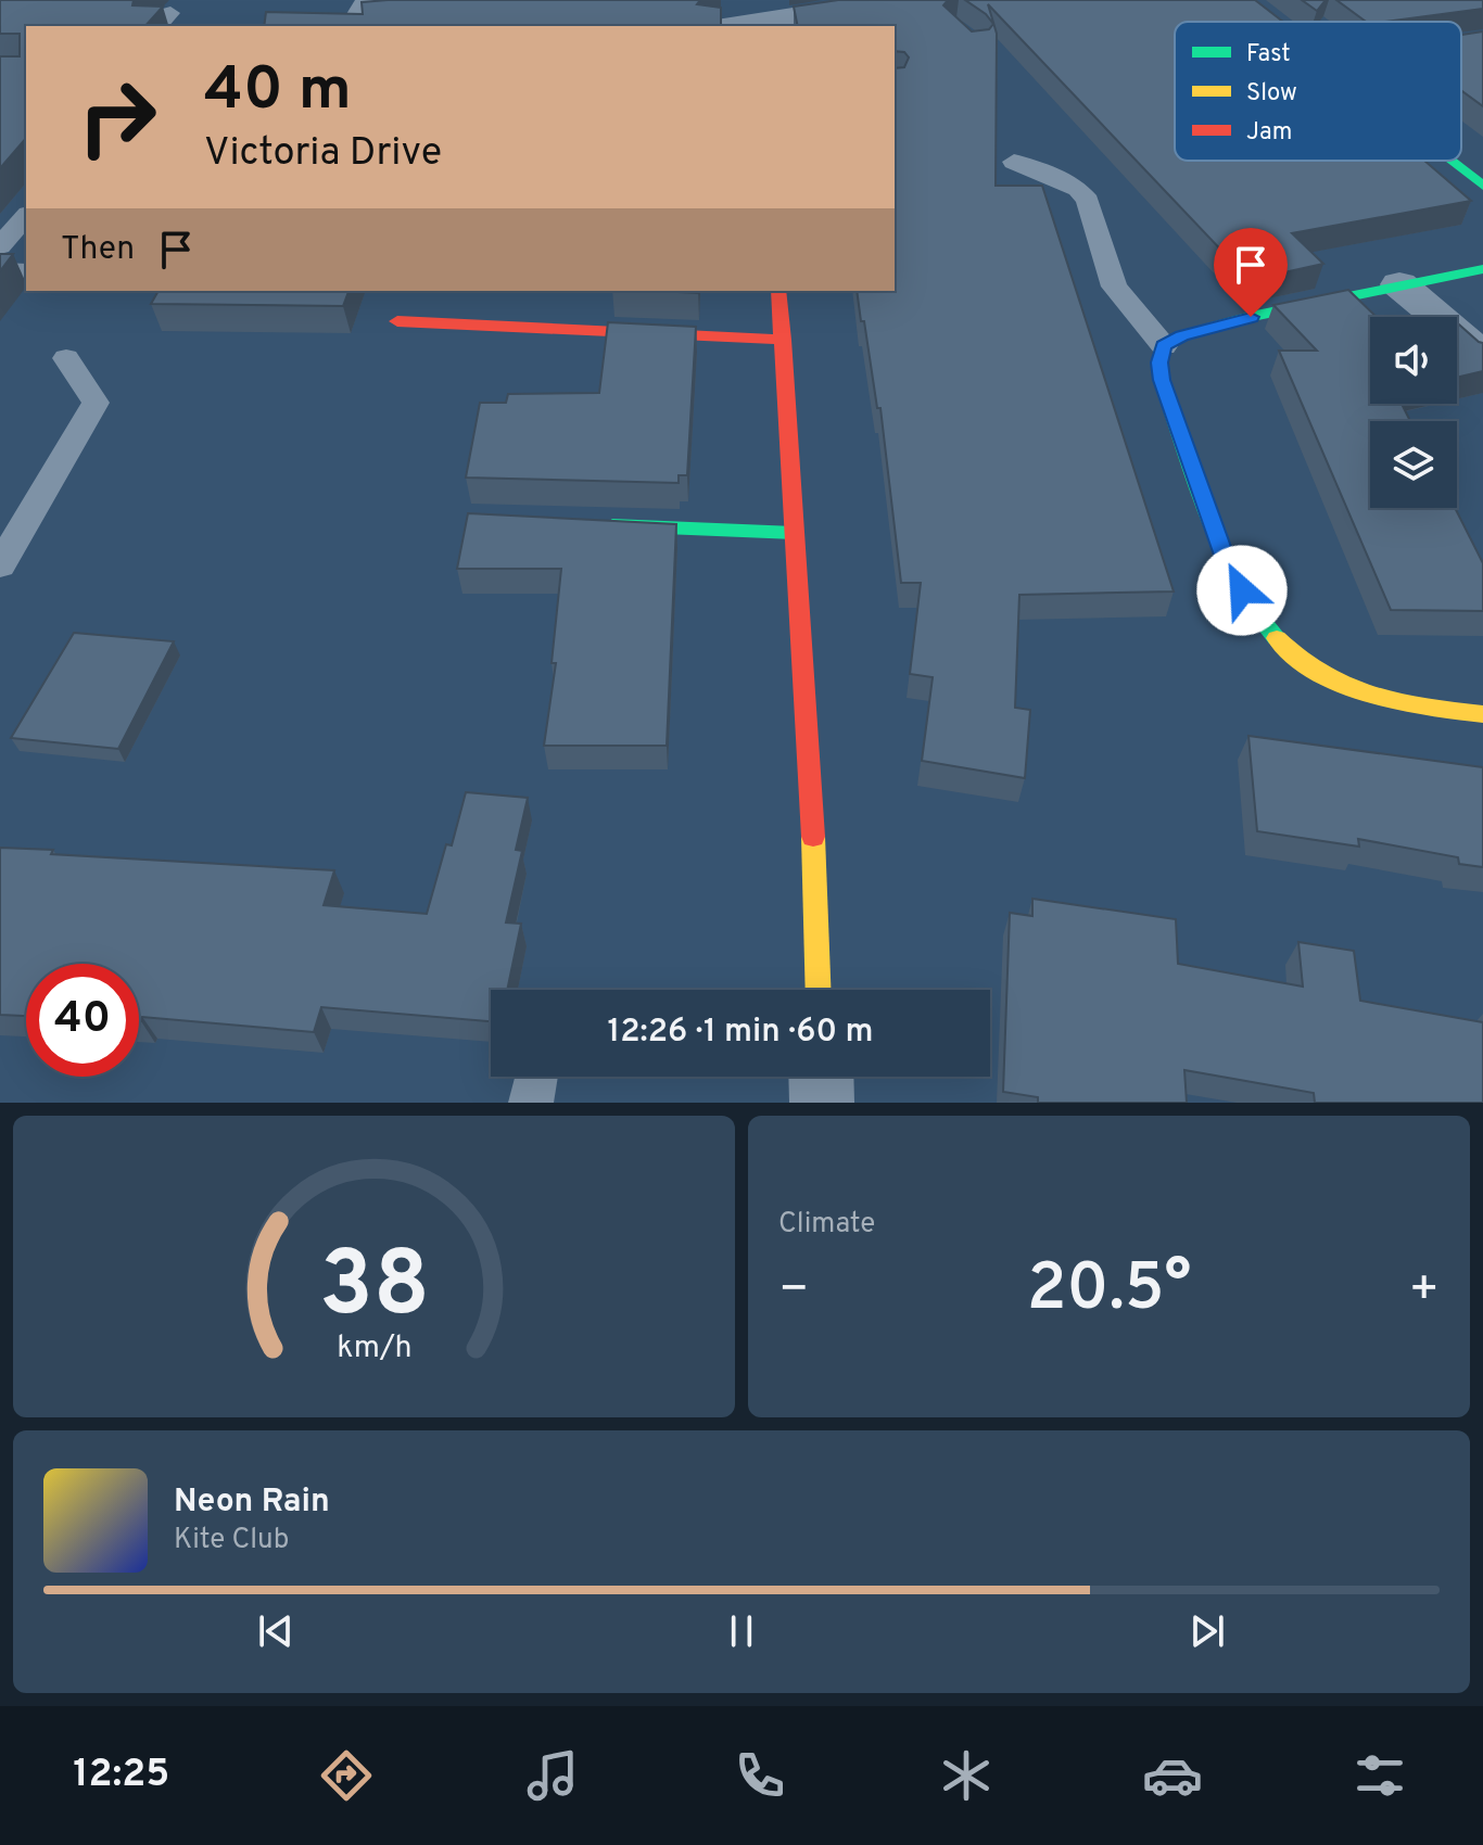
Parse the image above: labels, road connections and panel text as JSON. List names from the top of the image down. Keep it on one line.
{"legend":["Fast","Slow","Jam"],"page":{"turn":["40 m","Victoria Drive"],"then":"Then","limit":"40","trip":"12:26 · 1 min · 60 m","tile":"Climate","heat":["−","20.5°","+"],"song":["Neon Rain","Kite Club"],"tabs":"12:25","gauge":["38","km/h"]}}
